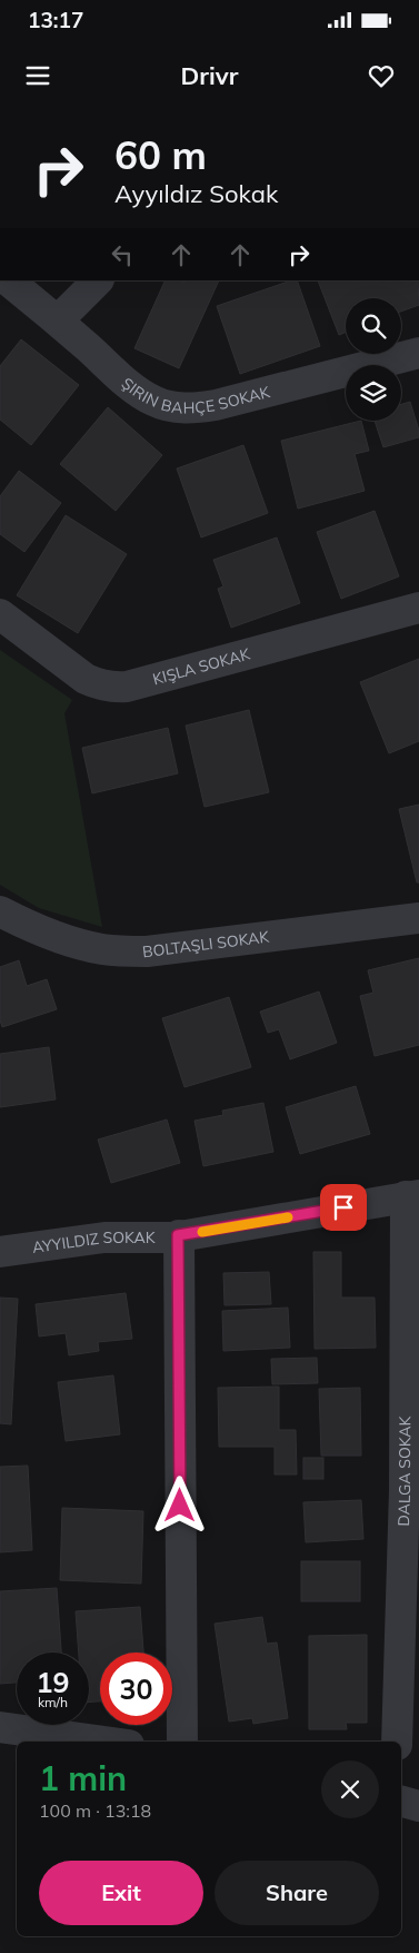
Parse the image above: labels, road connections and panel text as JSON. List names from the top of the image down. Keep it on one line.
{"streets":{"street":["ŞIRIN BAHÇE SOKAK","DALGA SOKAK"]},"page":{"status":"13:17","header":"Drivr","turn":["60 m","Ayyıldız Sokak"],"speed":"19 km/h","limit":"30","heading":["1 min","100 m · 13:18"],"buttons":["Exit","Share"]}}
